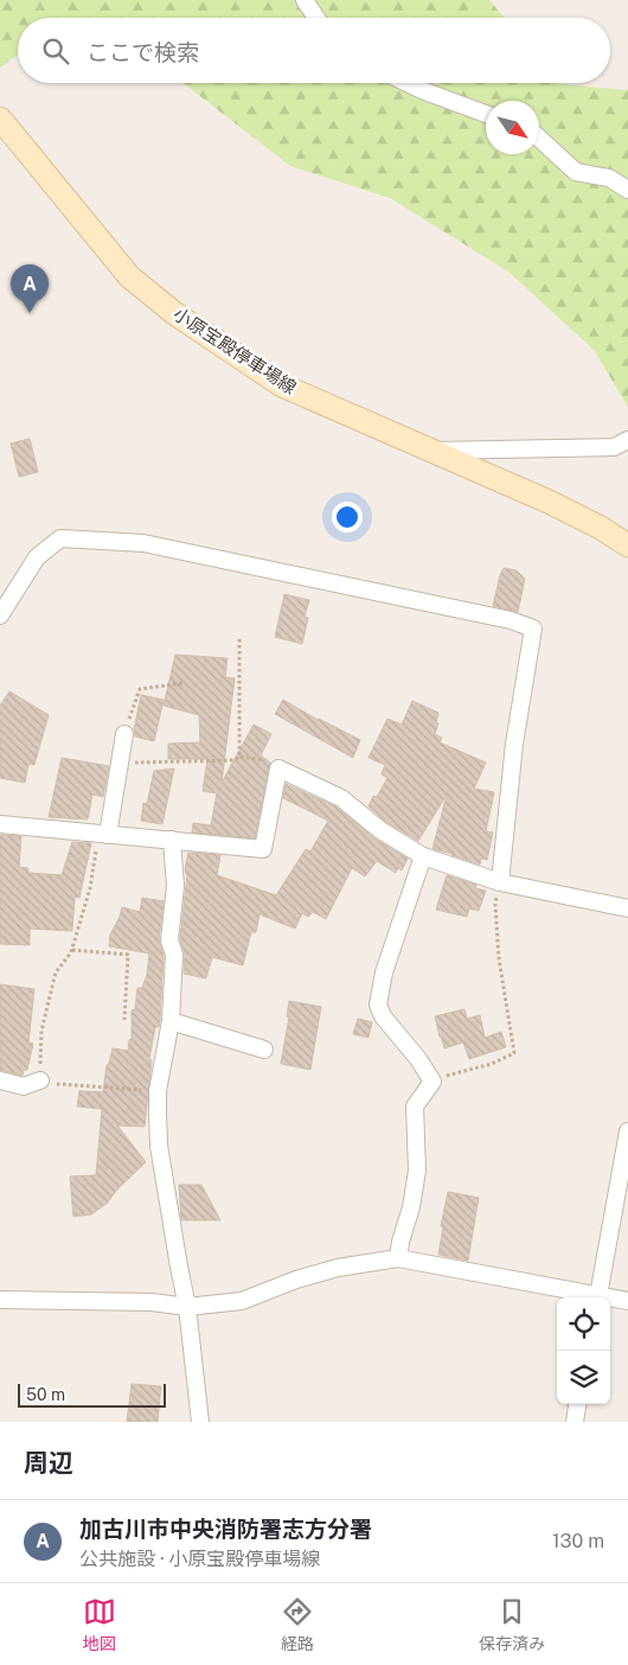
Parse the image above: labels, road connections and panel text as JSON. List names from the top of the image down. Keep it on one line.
{"streets":{"main road":["小原宝殿停車場線"]},"scale_bar":"50 m","north":"bottom right","page":{"search":"ここで検索","pins":"A","scale":"50 m","heading":"周辺","list":[{"mark":"A","name":"加古川市中央消防署志方分署","note":"公共施設 · 小原宝殿停車場線","value":"130 m"}],"nav":["地図","経路","保存済み"]}}
